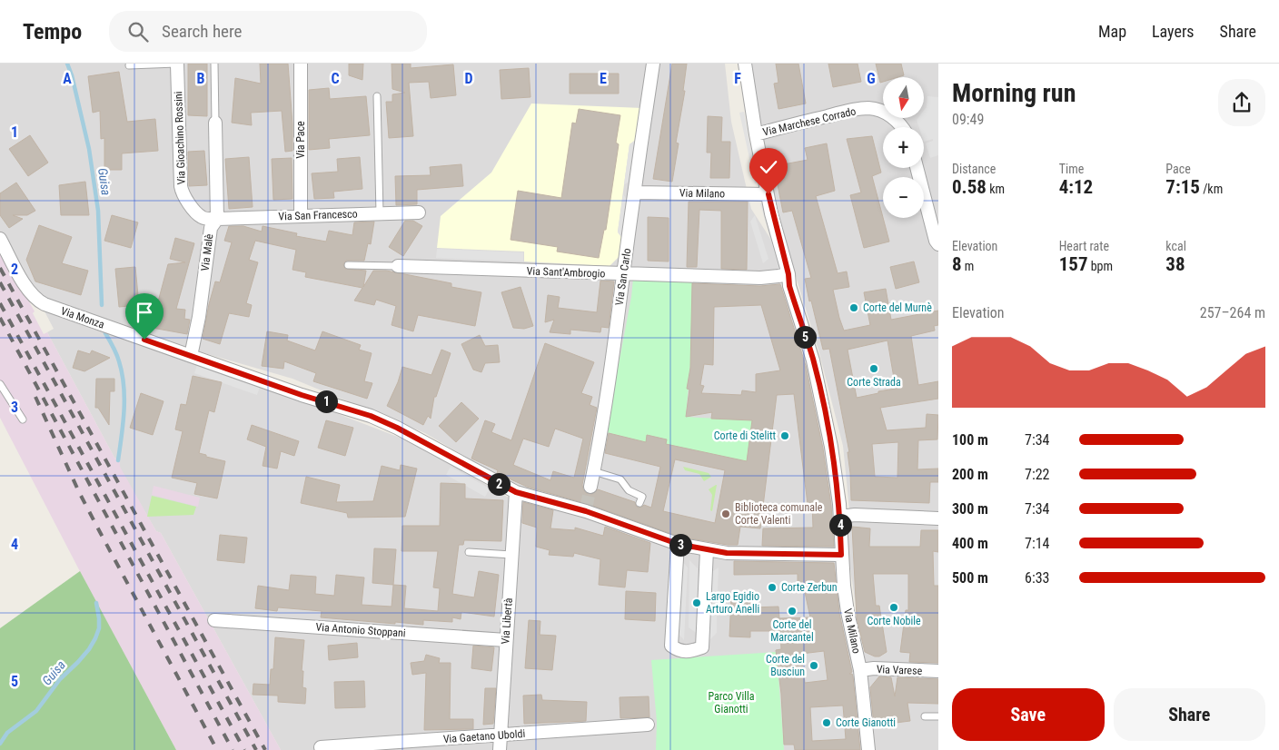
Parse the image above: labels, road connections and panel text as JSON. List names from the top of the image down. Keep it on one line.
{"streets":{"street":["Via Marchese Corrado","Via Gioachino Rossini","Via Pace","Via Milano","Via San Francesco","Via Malè","Via Sant'Ambrogio","Via San Carlo","Via Monza","Via Libertà","Via Antonio Stoppani","Via Varese","Via Gaetano Uboldi"]},"crossings":[["Via Marchese Corrado","Via Milano"],["Via Gioachino Rossini","Via San Francesco"],["Via Gioachino Rossini","Via Malè"],["Via Pace","Via San Francesco"],["Via Milano","Via Sant'Ambrogio"],["Via Milano","Via San Carlo"],["Via Milano","Via Monza"],["Via Milano","Via Varese"],["Via San Francesco","Via Malè"],["Via Malè","Via Monza"],["Via Sant'Ambrogio","Via San Carlo"],["Via Monza","Via Libertà"],["Via Libertà","Via Antonio Stoppani"],["Via Libertà","Via Gaetano Uboldi"]],"water":["Guisa"],"parks":["Parco Villa Gianotti"],"places":["Corte del Murnè","Corte Strada","Corte di Stelitt","Biblioteca comunale Corte Valenti","Corte Zerbun","Largo Egidio Arturo Anelli","Corte Nobile","Corte del Marcantel","Corte del Busciun","Corte Gianotti"],"north":"bottom","page":{"header":"Tempo","search":"Search here","nav":["Map","Layers","Share"],"heading":["Morning run","09:49"],"map_buttons":["+","−"],"stats":[["Distance","0.58 km"],["Time","4:12"],["Pace","7:15 /km"],["Elevation","8 m"],["Heart rate","157 bpm"],["kcal","38"]],"chart":["Elevation","257–264 m"],"pins":["5","1","2","4","3"],"list":[{"name":"100 m","note":"7:34"},{"name":"200 m","note":"7:22"},{"name":"300 m","note":"7:34"},{"name":"400 m","note":"7:14"},{"name":"500 m","note":"6:33"}],"buttons":["Save","Share"]},"grid":{"columns":["A","B","C","D","E","F","G"],"rows":["1","2","3","4","5"]}}
